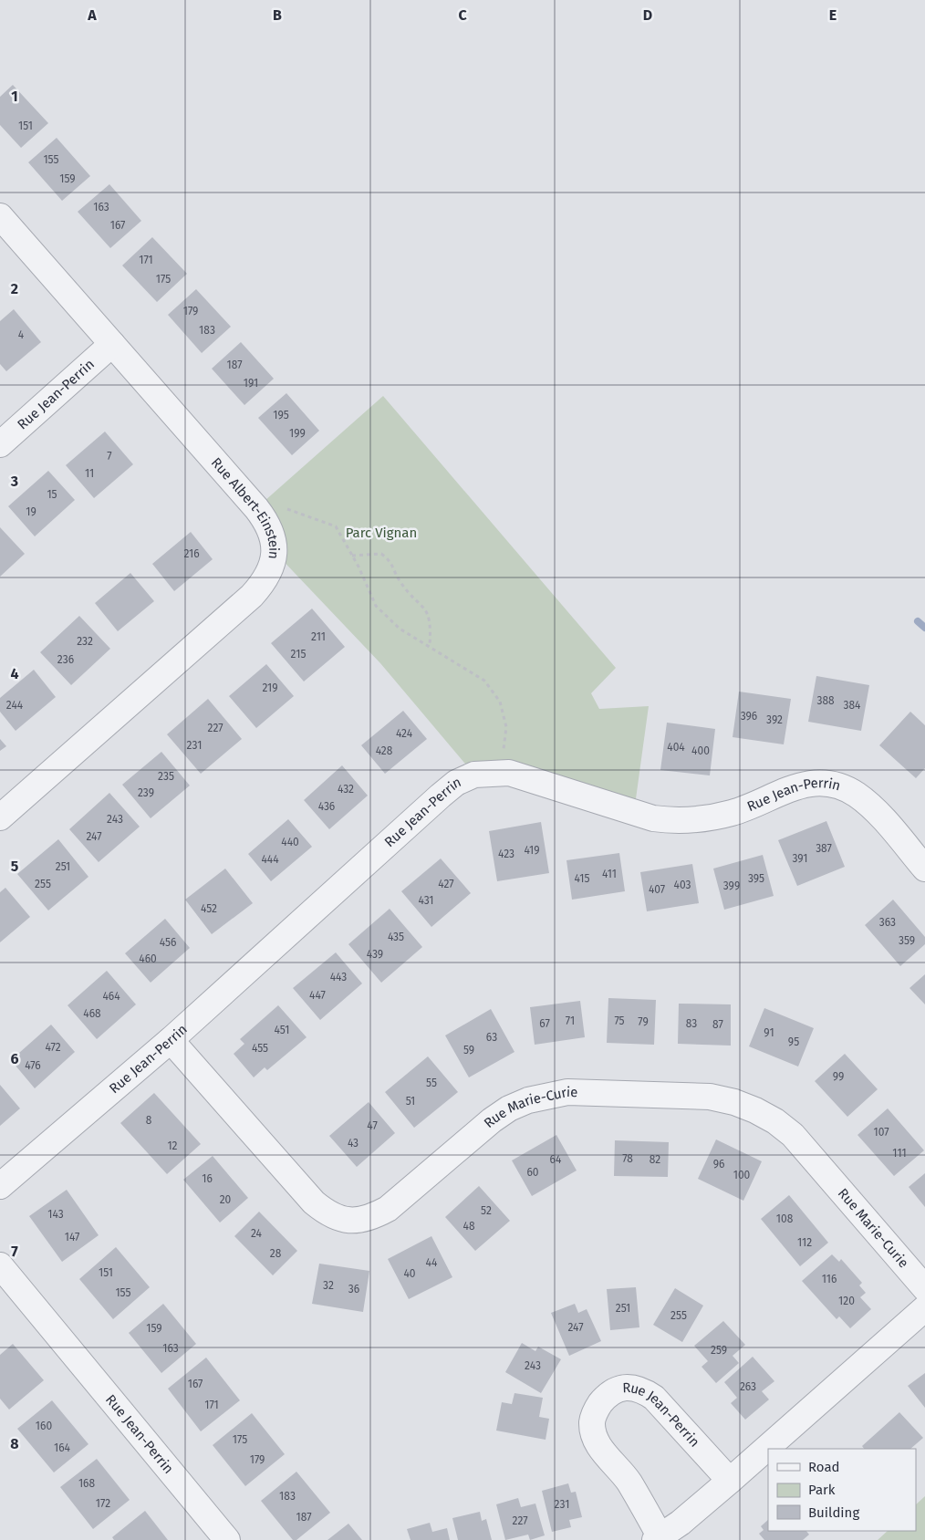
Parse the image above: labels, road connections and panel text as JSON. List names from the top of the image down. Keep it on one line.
{"streets":{"street":["Rue Jean-Perrin","Rue Albert-Einstein","Rue Marie-Curie"]},"crossings":[["Rue Jean-Perrin","Rue Albert-Einstein"],["Rue Jean-Perrin","Rue Marie-Curie"]],"parks":["Parc Vignan"],"house_numbers":["151","155","159","163","167","171","175","179","183","4","187","191","195","199","7","11","15","19","216","211","232","215","236","219","388","244","384","396","392","227","424","231","404","428","400","235","432","239","436","243","247","440","387","419","423","391","444","251","411","415","395","255","427","403","399","407","431","452","363","435","359","456","439","460","443","447","464","468","71","75","79","67","83","87","451","91","63","95","472","455","59","476","99","55","51","8","47","107","43","12","111","78","64","82","96","60","100","16","20","52","143","108","48","24","147","112","28","44","151","40","116","32","36","155","120","251","255","247","159","163","259","243","167","263","171","160","175","164","179","168","183","172","231","187","227"],"legend":["Road","Park","Building"],"grid":{"columns":["A","B","C","D","E"],"rows":["1","2","3","4","5","6","7","8"]}}
